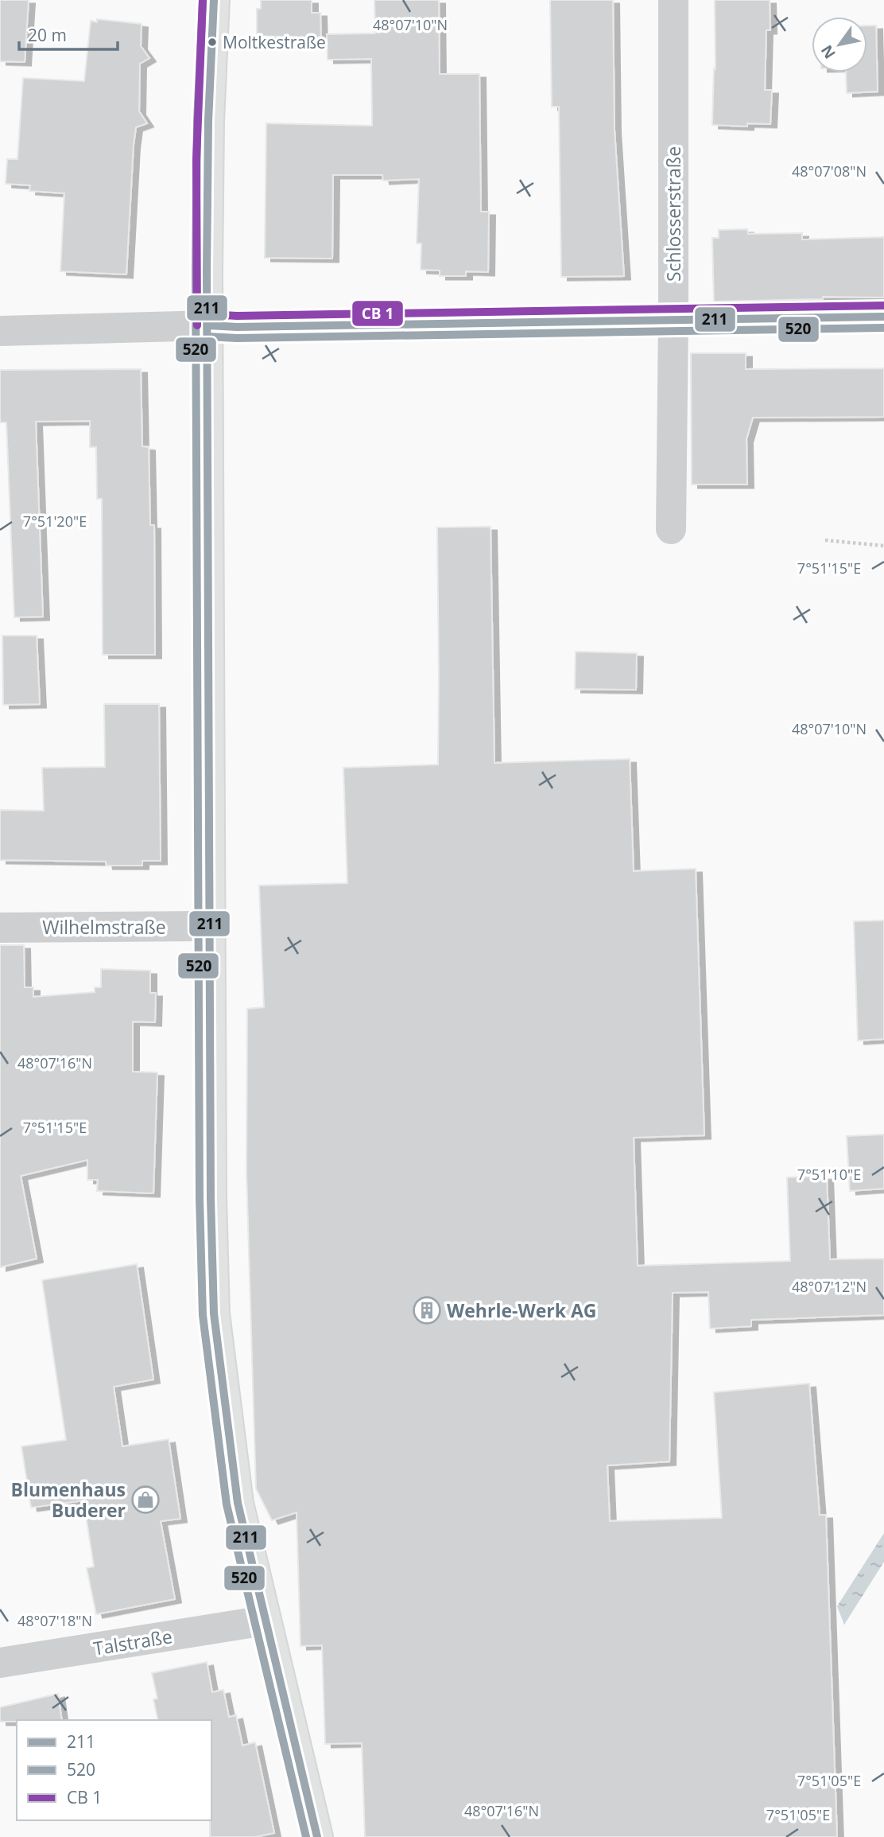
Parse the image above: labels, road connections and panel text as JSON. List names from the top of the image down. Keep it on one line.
{"streets":{"street":["Schlosserstraße","Wilhelmstraße","Talstraße"]},"places":{"other":["Moltkestraße"],"building":["Wehrle-Werk AG"],"shop":["Blumenhaus Buderer"]},"lines":["transit line 211","transit line 520"],"legend":["211","520","CB 1"],"scale_bar":"20 m","north":"bottom left","coordinates":["48°07'10\"N","48°07'08\"N","7°51'20\"E","7°51'15\"E","48°07'16\"N","7°51'10\"E","48°07'12\"N","48°07'18\"N","7°51'05\"E"]}
